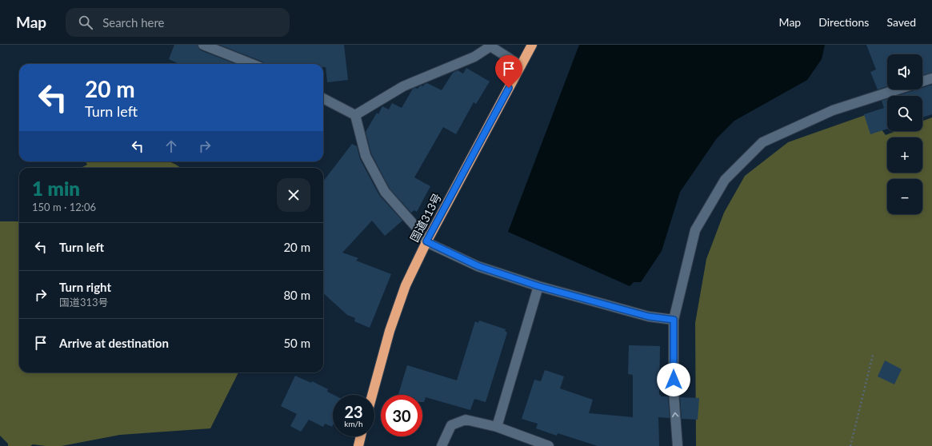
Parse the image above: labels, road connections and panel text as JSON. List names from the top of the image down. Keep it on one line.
{"streets":{"highway":["国道313号"]},"page":{"header":"Map","search":"Search here","nav":["Map","Directions","Saved"],"map_buttons":["+","−"],"turn":["20 m","Turn left"],"heading":["1 min","150 m · 12:06"],"list":[{"name":"Turn left","value":"20 m"},{"name":"Turn right","note":"国道313号","value":"80 m"},{"name":"Arrive at destination","value":"50 m"}],"speed":"23 km/h","limit":"30"}}
